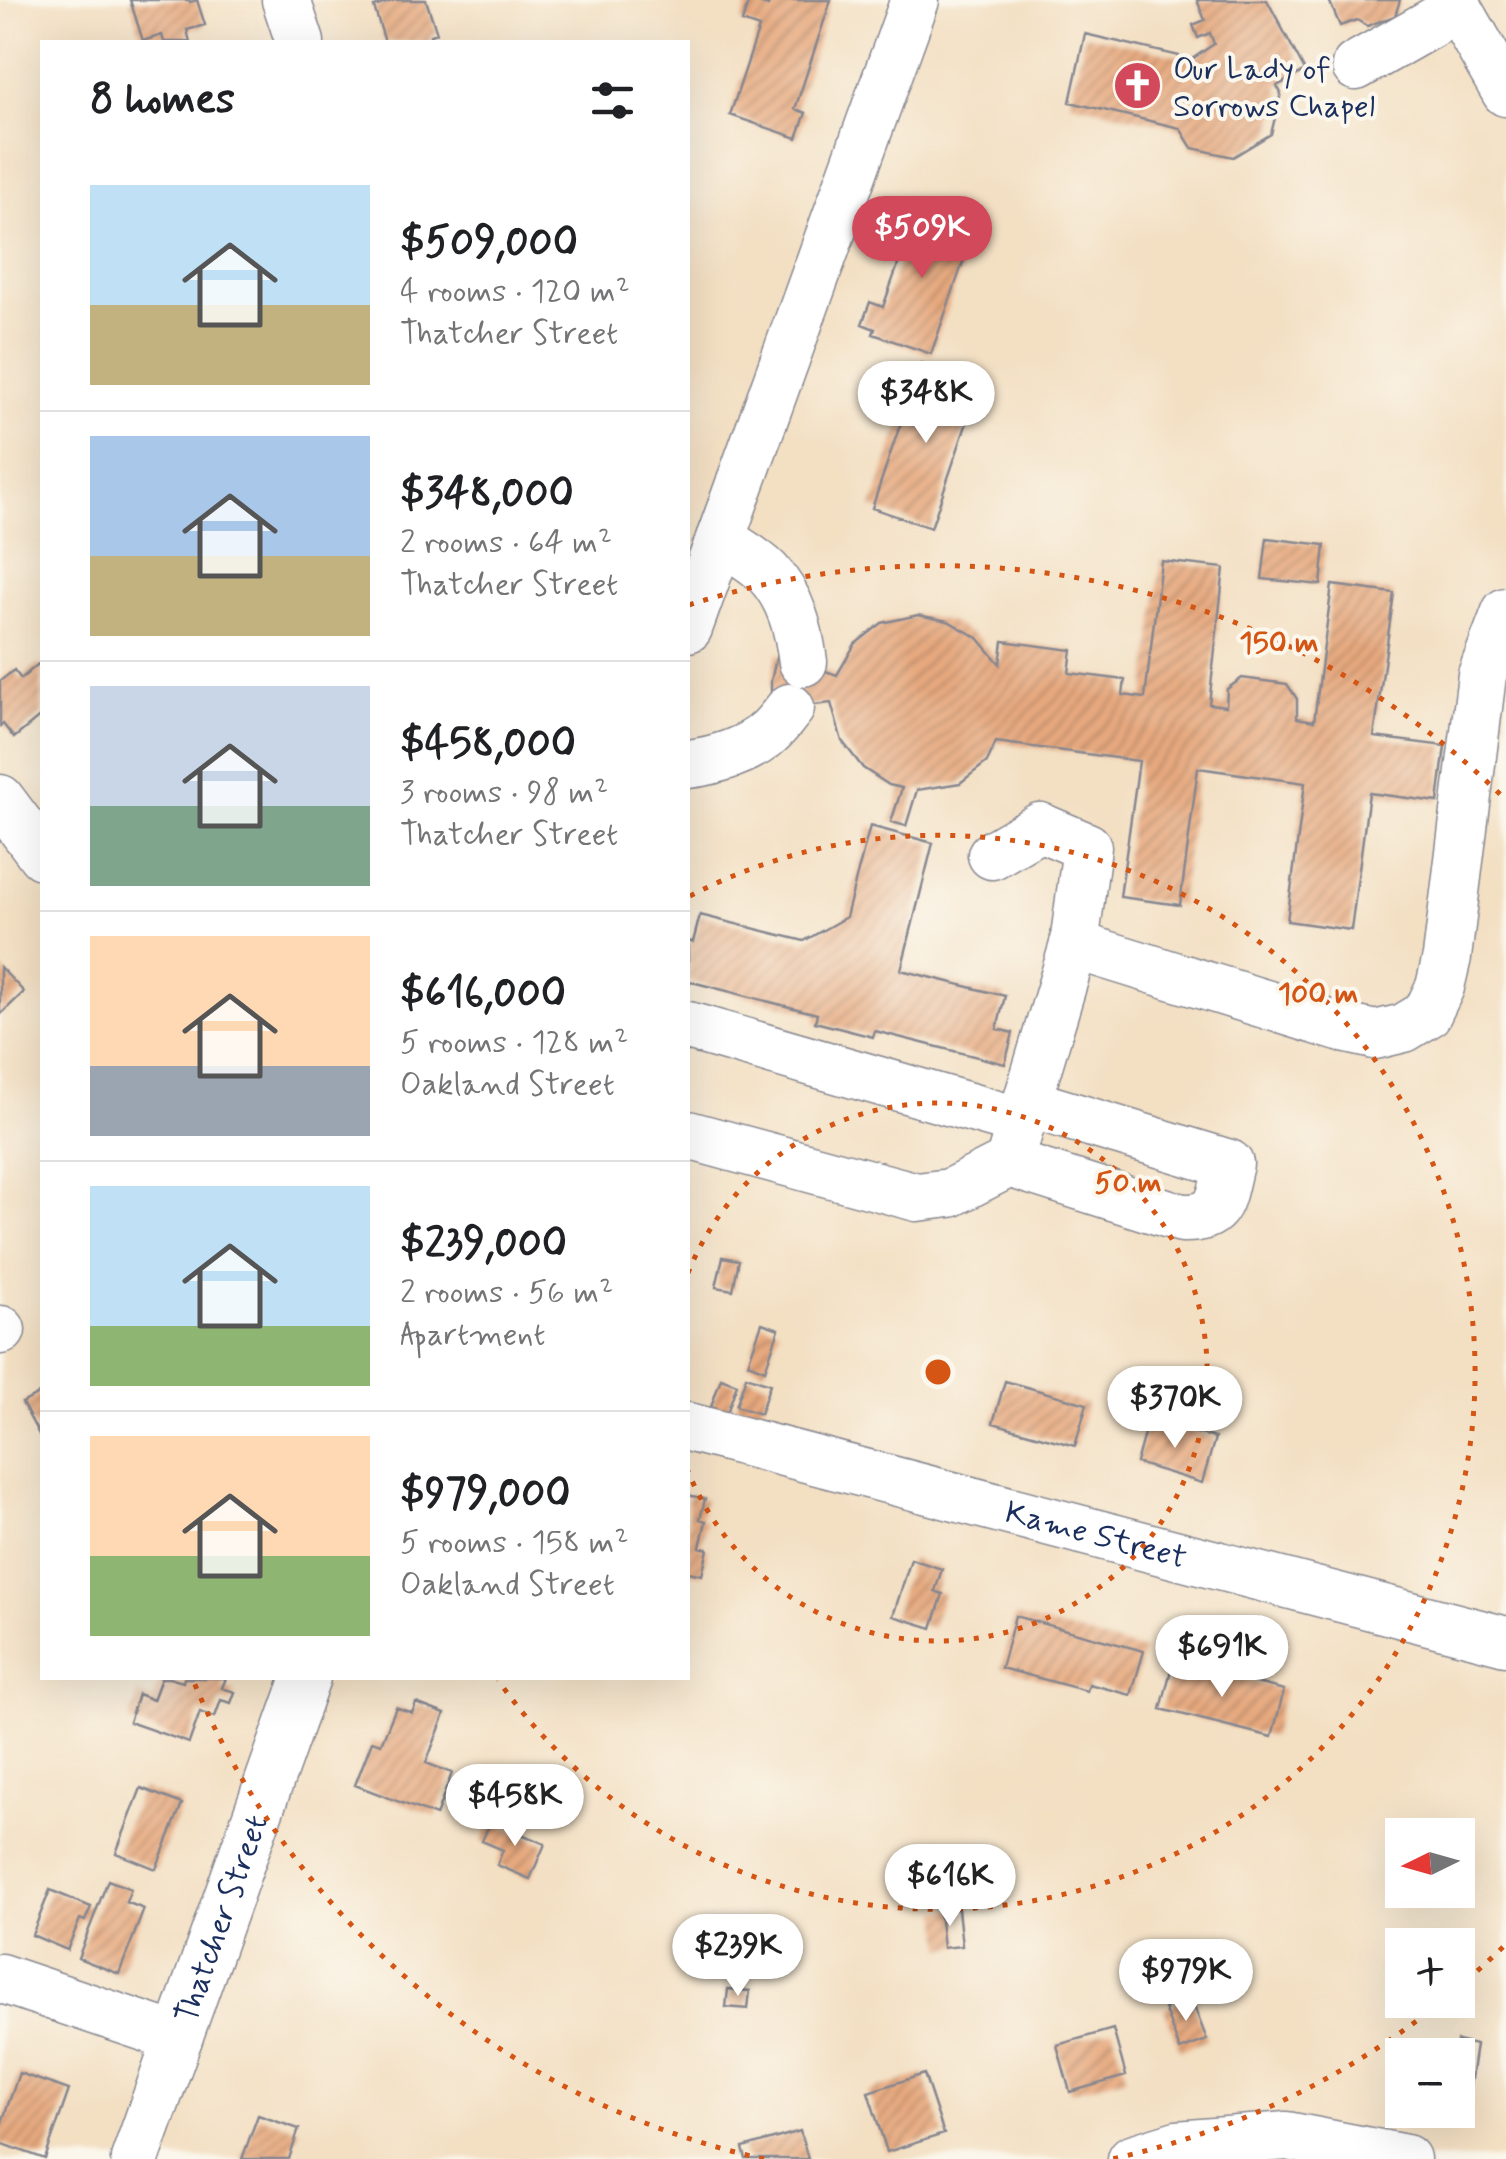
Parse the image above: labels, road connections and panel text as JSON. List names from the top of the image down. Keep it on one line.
{"streets":{"street":["Kame Street","Thatcher Street"]},"places":{"church":["Our Lady of Sorrows Chapel"]},"north":"left","page":{"heading":"8 homes","list":[{"name":"$509,000","note":"4 rooms · 120 m² · Thatcher Street"},{"name":"$348,000","note":"2 rooms · 64 m² · Thatcher Street"},{"name":"$458,000","note":"3 rooms · 98 m² · Thatcher Street"},{"name":"$616,000","note":"5 rooms · 128 m² · Oakland Street"},{"name":"$239,000","note":"2 rooms · 56 m² · Apartment"},{"name":"$979,000","note":"5 rooms · 158 m² · Oakland Street"}],"price":["$509K","$348K","$370K","$691K","$458K","$616K","$239K","$979K"],"map_buttons":["+","−"]},"rings":["150 m","100 m","50 m"]}
